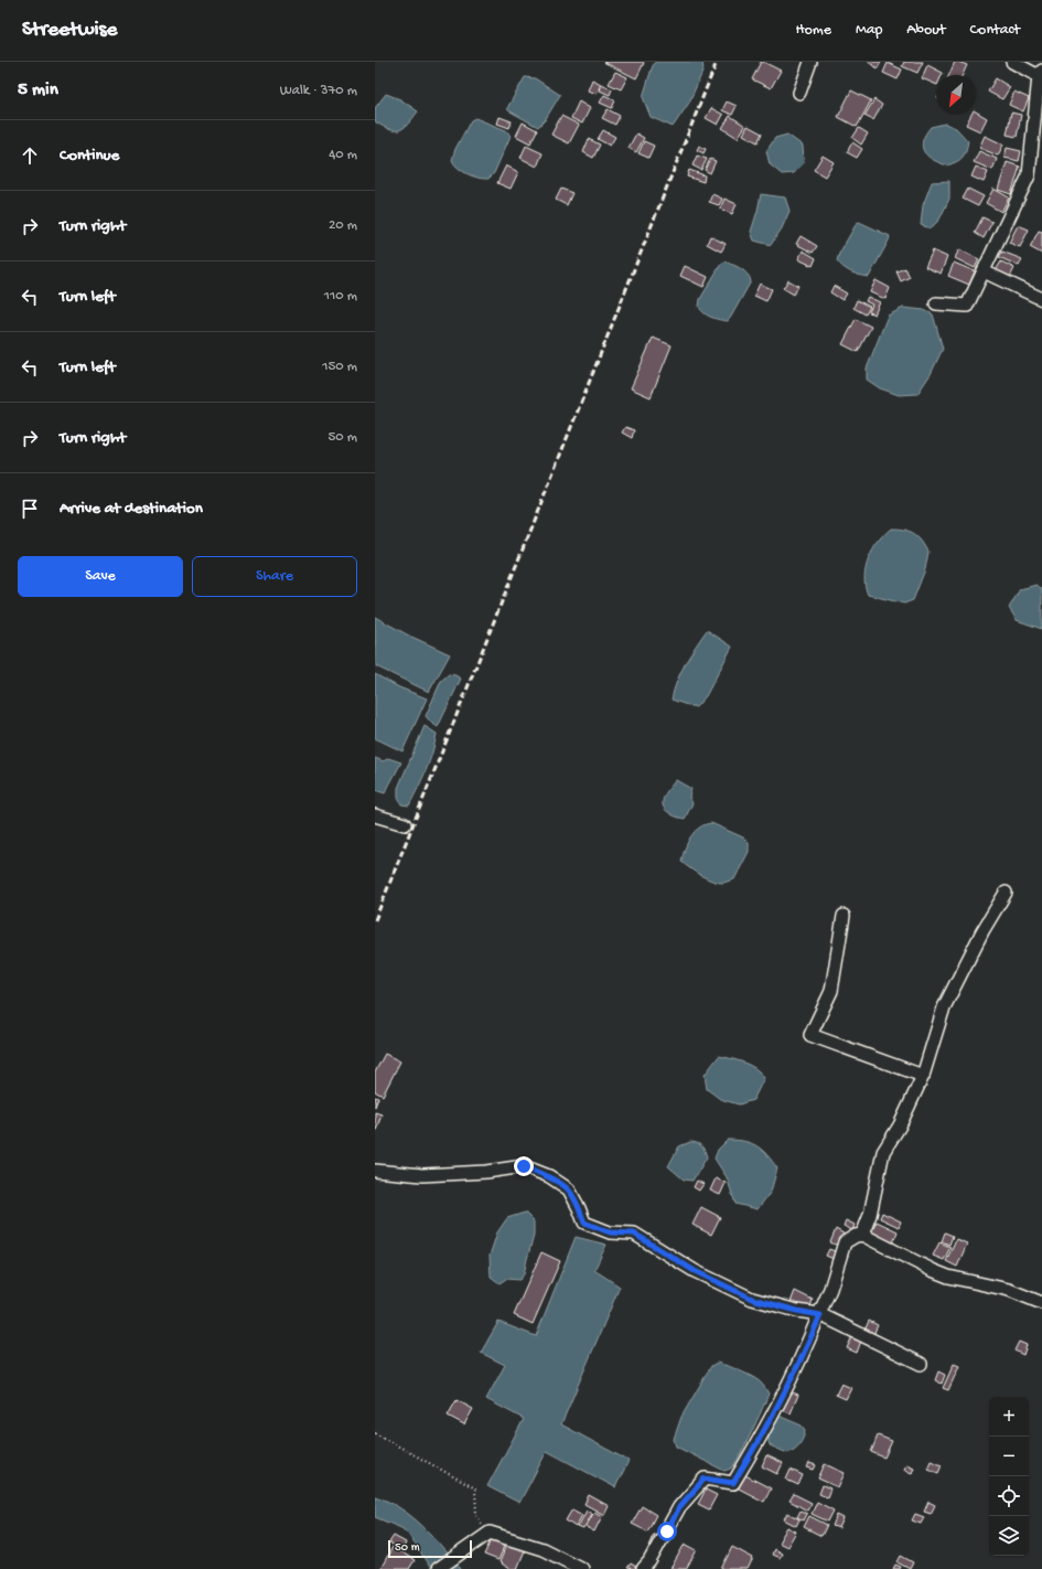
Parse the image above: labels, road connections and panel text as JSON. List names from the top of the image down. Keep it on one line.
{"scale_bar":"50 m","north":"bottom left","page":{"header":"Streetwise","nav":["Home","Map","About","Contact"],"heading":["5 min","Walk · 370 m"],"list":[["Continue","40 m"],["Turn right","20 m"],["Turn left","110 m"],["Turn left","150 m"],["Turn right","50 m"],"Arrive at destination"],"buttons":["Save","Share"],"map_buttons":["+","−"],"scale":"50 m"}}
